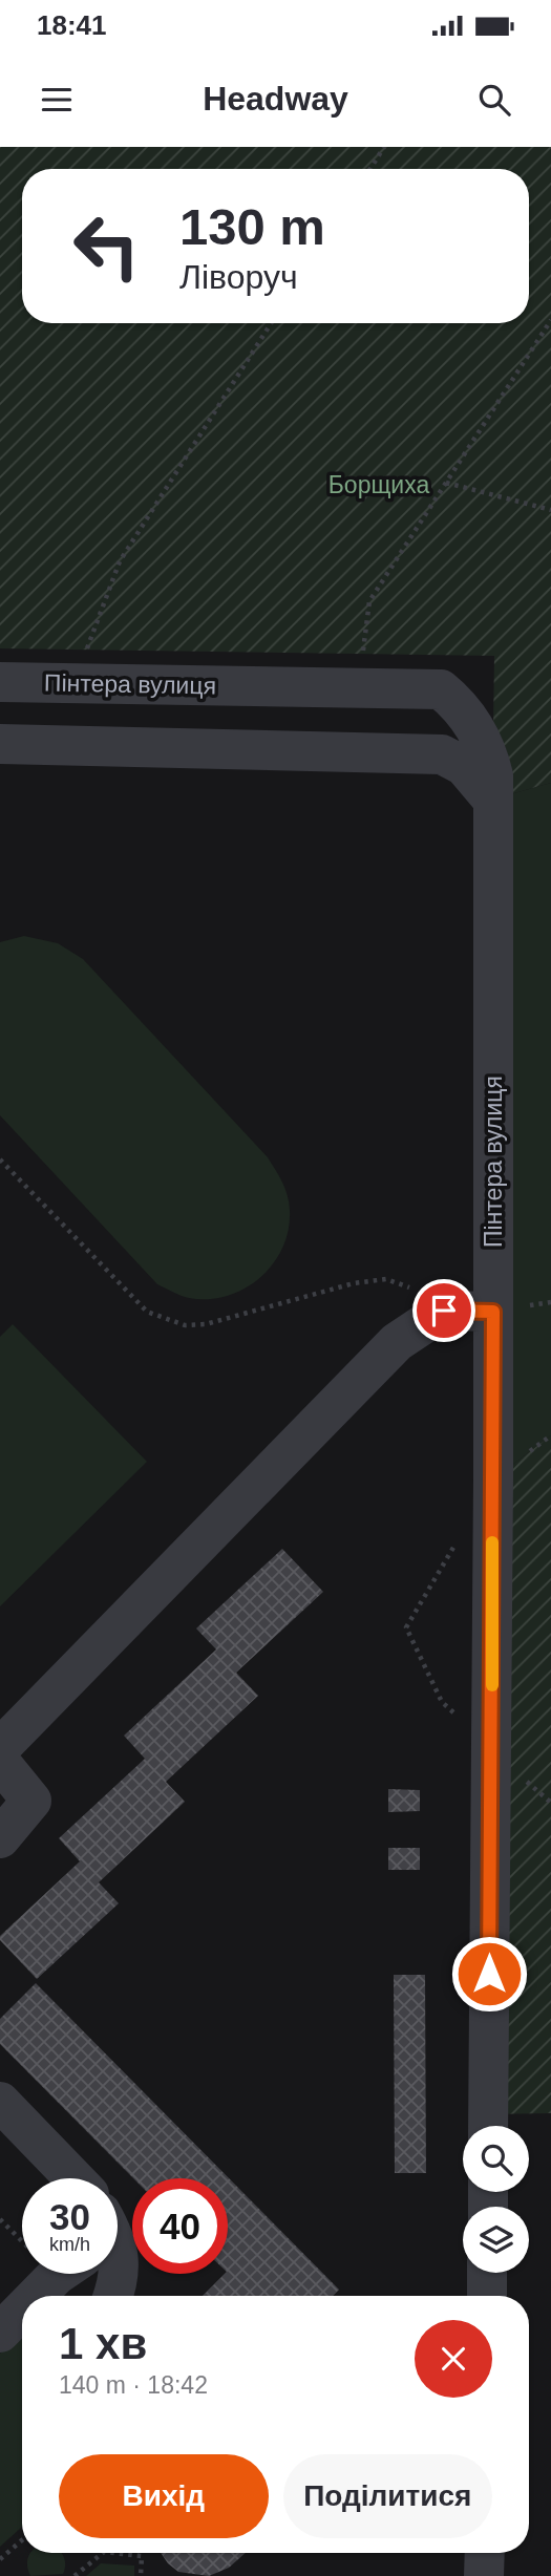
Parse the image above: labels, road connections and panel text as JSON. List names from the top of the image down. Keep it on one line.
{"streets":{"street":["Пінтера вулиця"]},"parks":["Борщиха"],"page":{"status":"18:41","header":"Headway","turn":["130 m","Ліворуч"],"speed":"30 km/h","limit":"40","heading":["1 хв","140 m · 18:42"],"buttons":["Вихід","Поділитися"]}}
